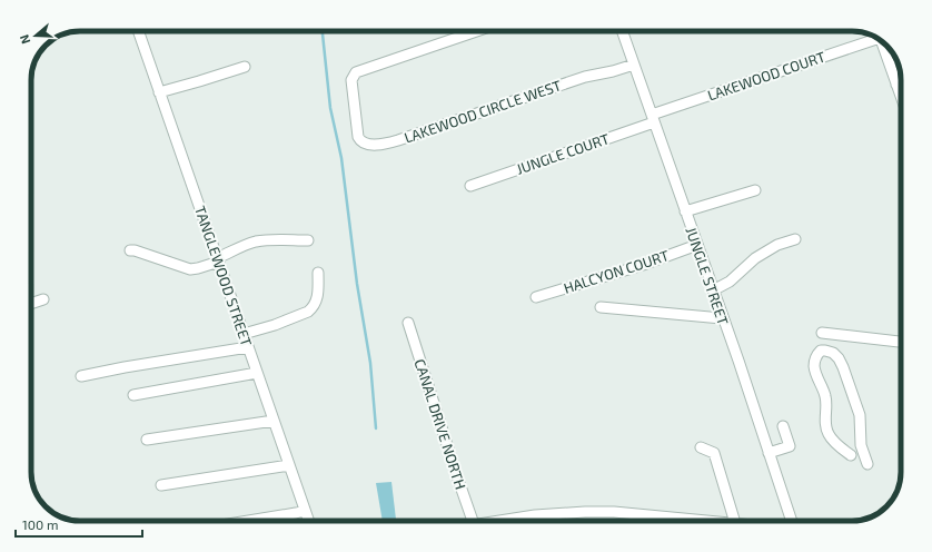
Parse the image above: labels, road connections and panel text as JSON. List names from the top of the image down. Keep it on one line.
{"streets":{"street":["LAKEWOOD COURT","LAKEWOOD CIRCLE WEST","JUNGLE COURT","HALCYON COURT","TANGLEWOOD STREET","JUNGLE STREET","CANAL DRIVE NORTH"]},"crossings":[["LAKEWOOD COURT","JUNGLE COURT"],["LAKEWOOD COURT","JUNGLE STREET"],["LAKEWOOD CIRCLE WEST","JUNGLE STREET"],["JUNGLE COURT","JUNGLE STREET"],["HALCYON COURT","JUNGLE STREET"]],"scale_bar":"100 m","north":"left"}
